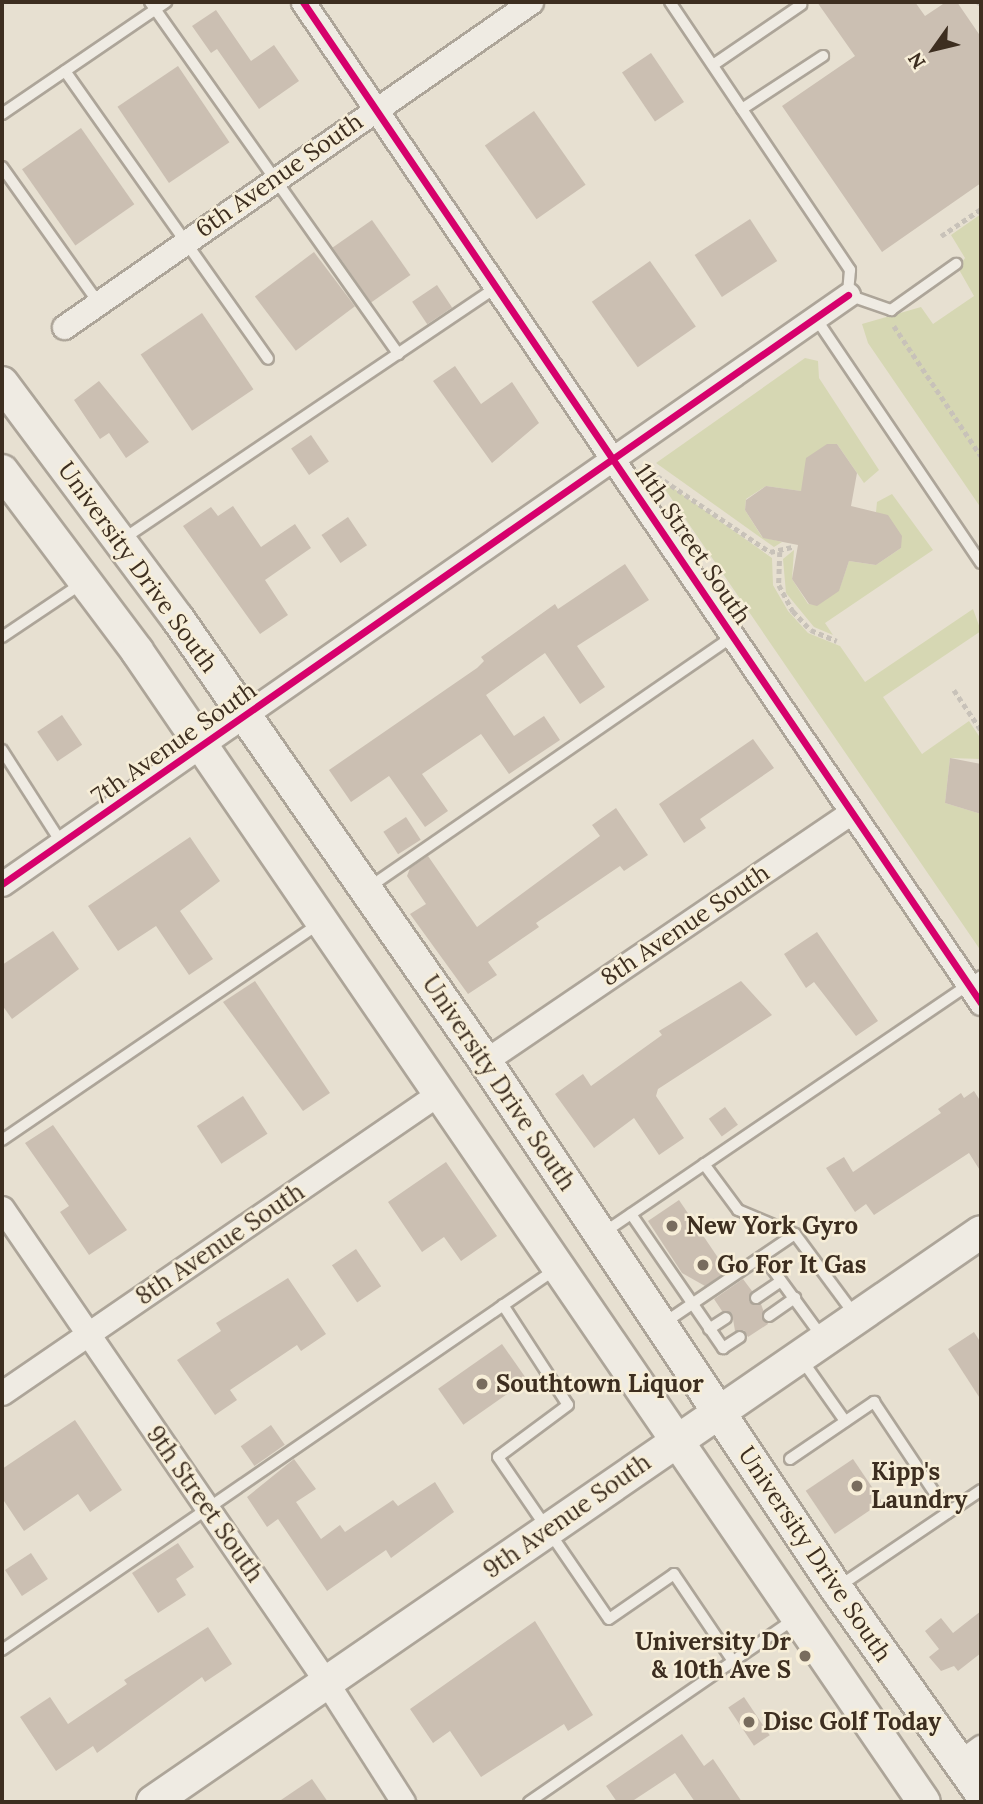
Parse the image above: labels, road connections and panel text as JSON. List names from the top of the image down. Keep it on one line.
{"streets":{"main road":["University Drive South","9th Avenue South"],"street":["6th Avenue South","11th Street South","7th Avenue South","8th Avenue South","9th Street South"]},"crossings":[["6th Avenue South","11th Street South"],["11th Street South","7th Avenue South"],["11th Street South","8th Avenue South"],["University Drive South","7th Avenue South"],["University Drive South","8th Avenue South"],["University Drive South","9th Avenue South"],["8th Avenue South","9th Street South"],["9th Street South","9th Avenue South"]],"places":["New York Gyro","Go For It Gas","Southtown Liquor","Kipp's Laundry","University Dr & 10th Ave S","Disc Golf Today"],"north":"bottom left"}
